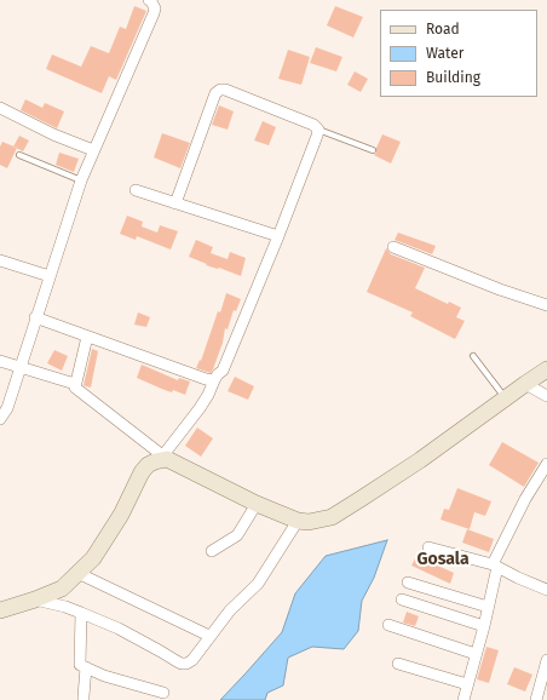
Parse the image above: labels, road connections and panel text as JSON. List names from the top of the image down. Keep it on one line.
{"districts":["Gosala"],"legend":["Road","Water","Building"]}
